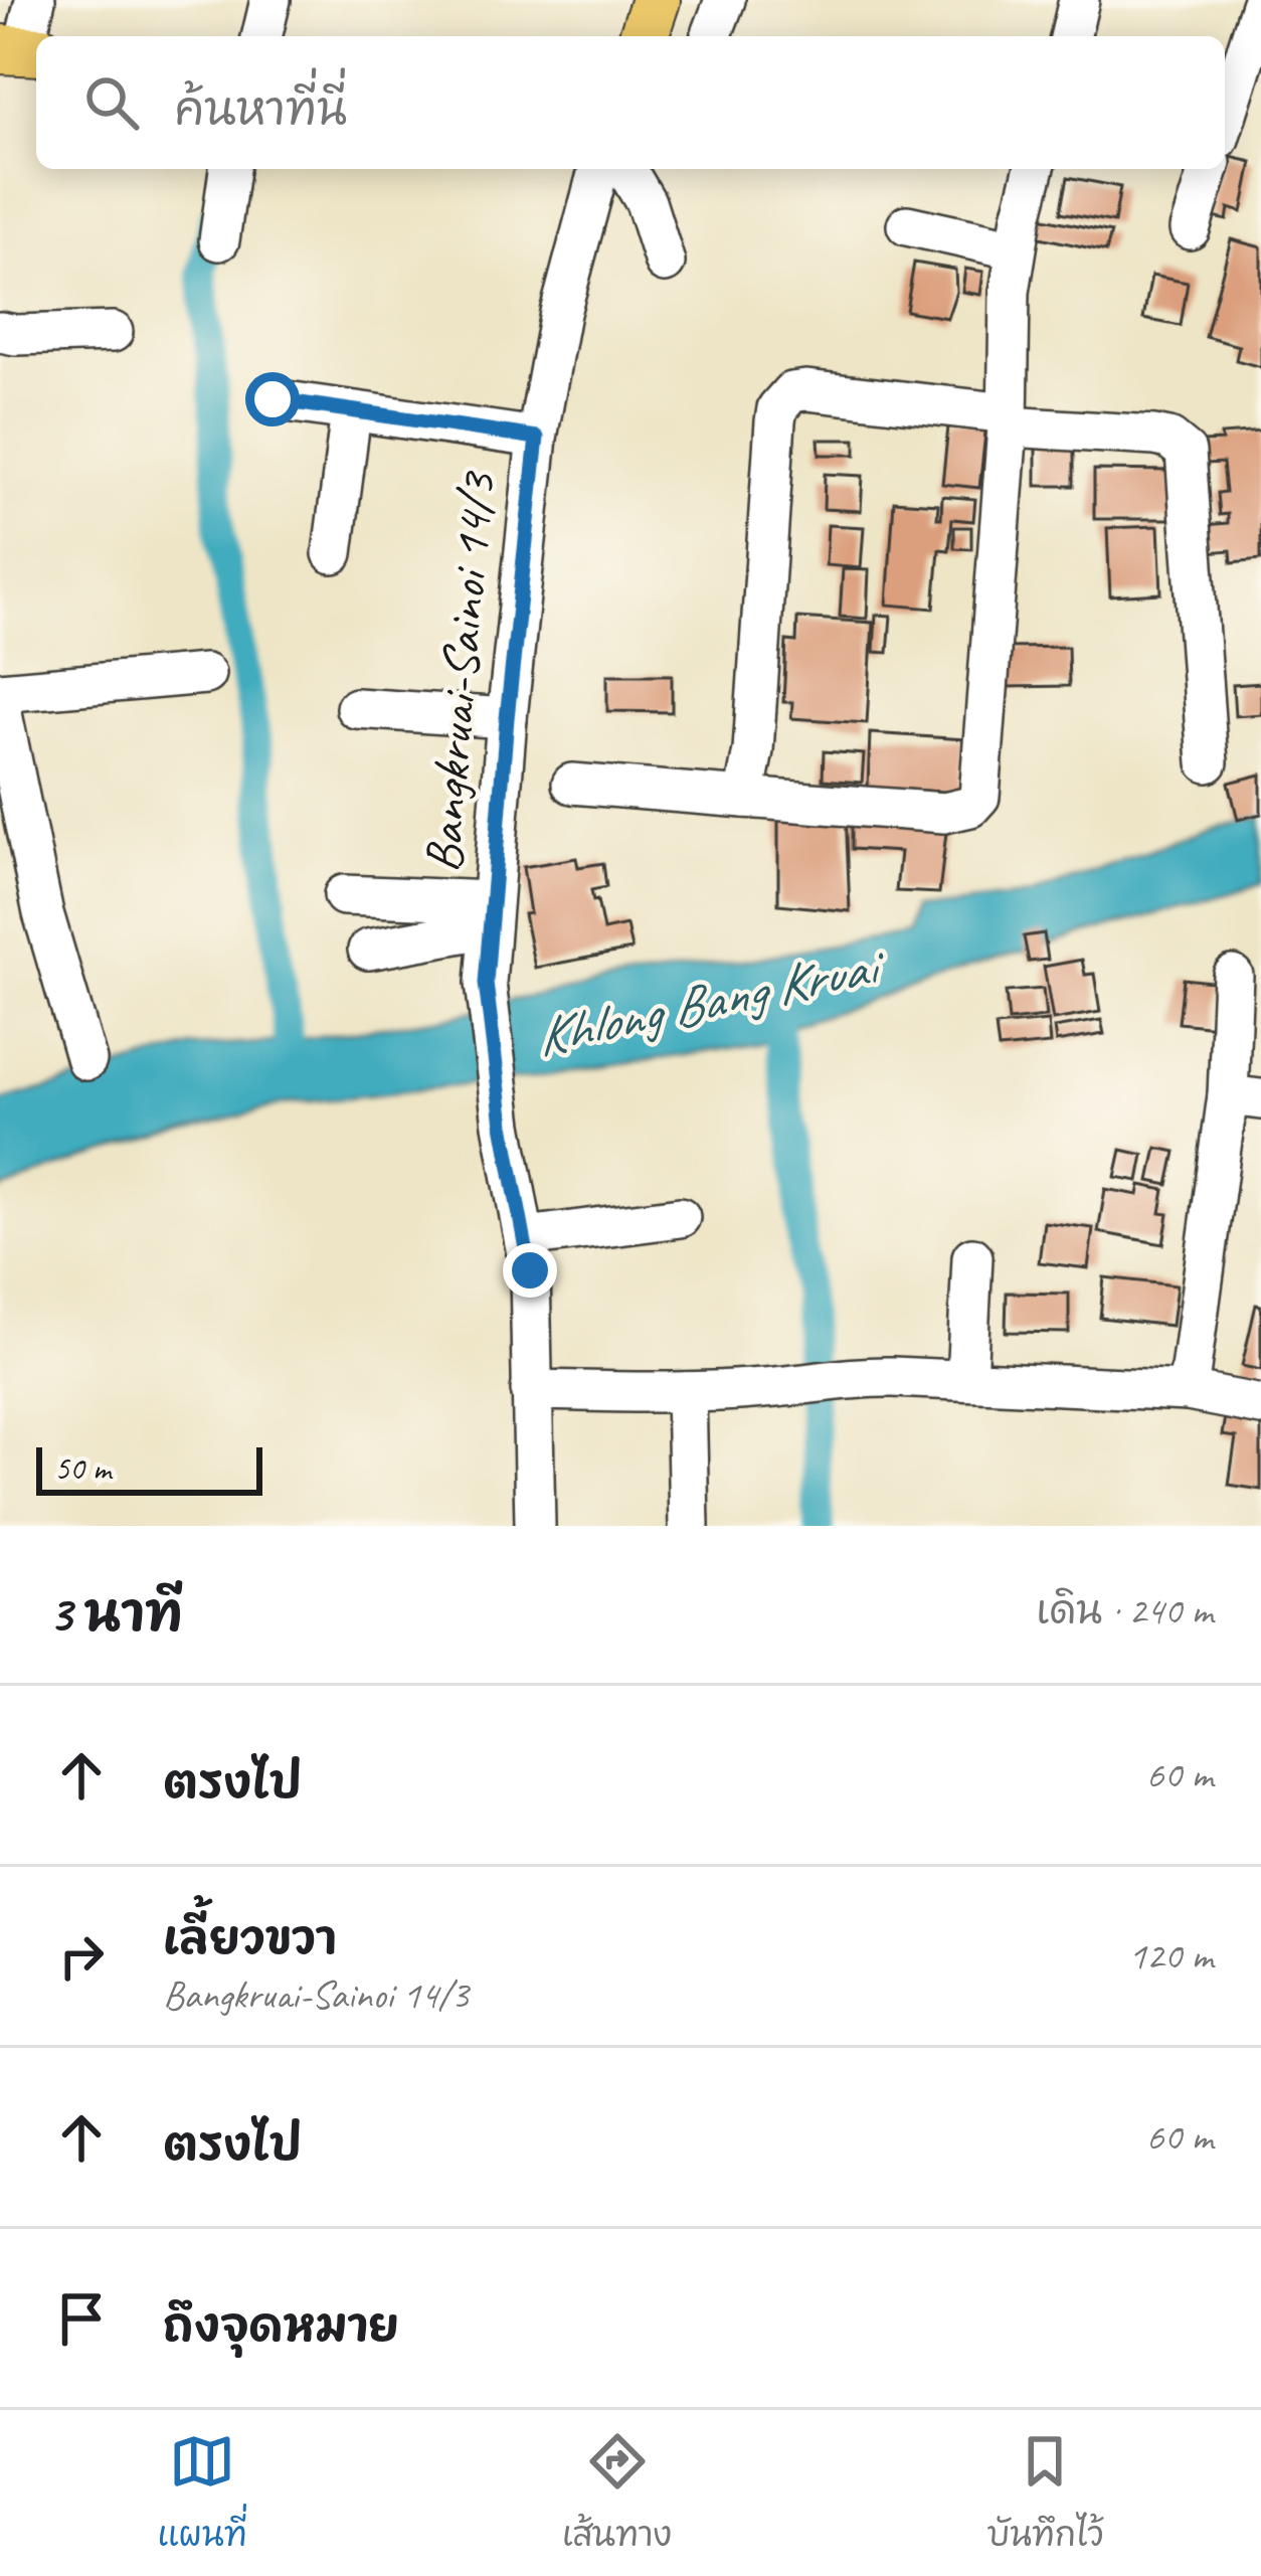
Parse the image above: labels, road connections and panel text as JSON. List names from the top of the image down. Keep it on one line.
{"streets":{"street":["Bangkruai-Sainoi 14/3"]},"water":["Khlong Bang Kruai"],"scale_bar":"50 m","page":{"search":"ค้นหาที่นี่","scale":"50 m","heading":["3 นาที","เดิน · 240 m"],"list":[["ตรงไป","60 m"],["เลี้ยวขวา","Bangkruai-Sainoi 14/3","120 m"],["ตรงไป","60 m"],"ถึงจุดหมาย"],"nav":["แผนที่","เส้นทาง","บันทึกไว้"]}}
